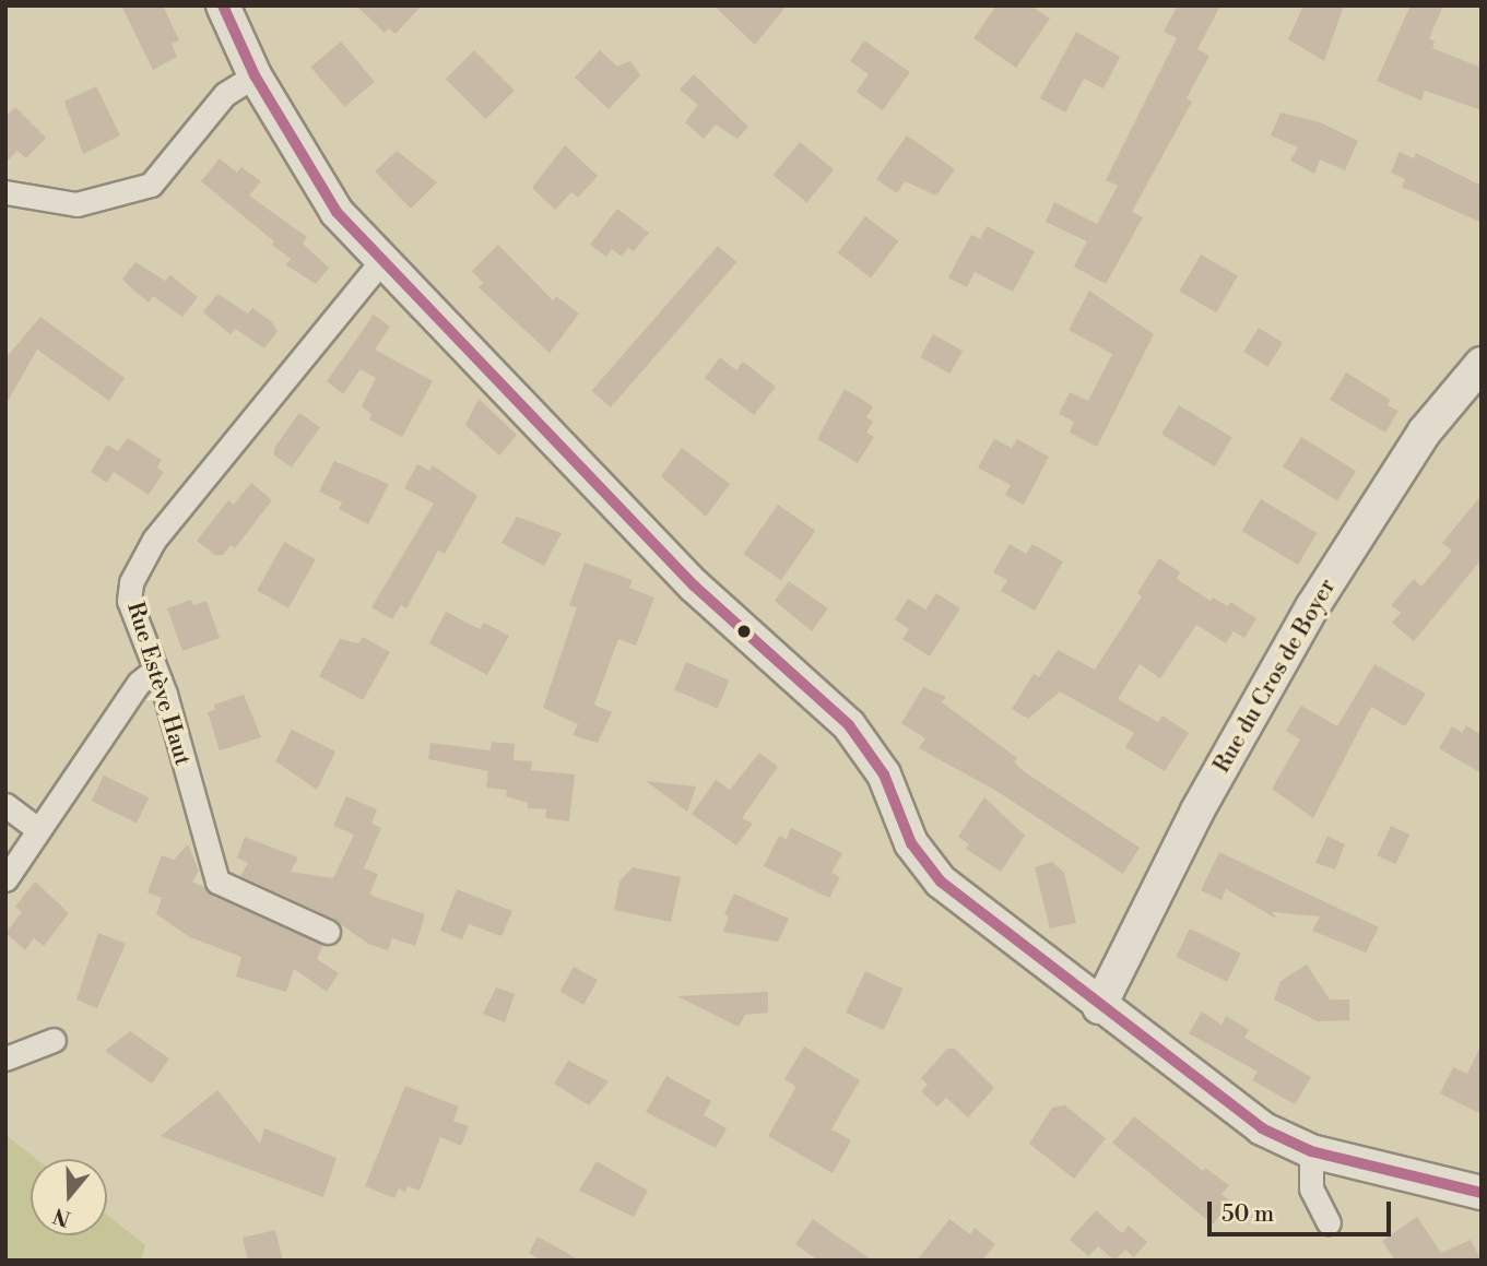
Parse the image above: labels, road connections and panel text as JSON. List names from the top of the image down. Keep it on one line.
{"streets":{"street":["Rue du Cros de Boyer","Rue Estève Haut"]},"scale_bar":"50 m","north":"bottom"}
